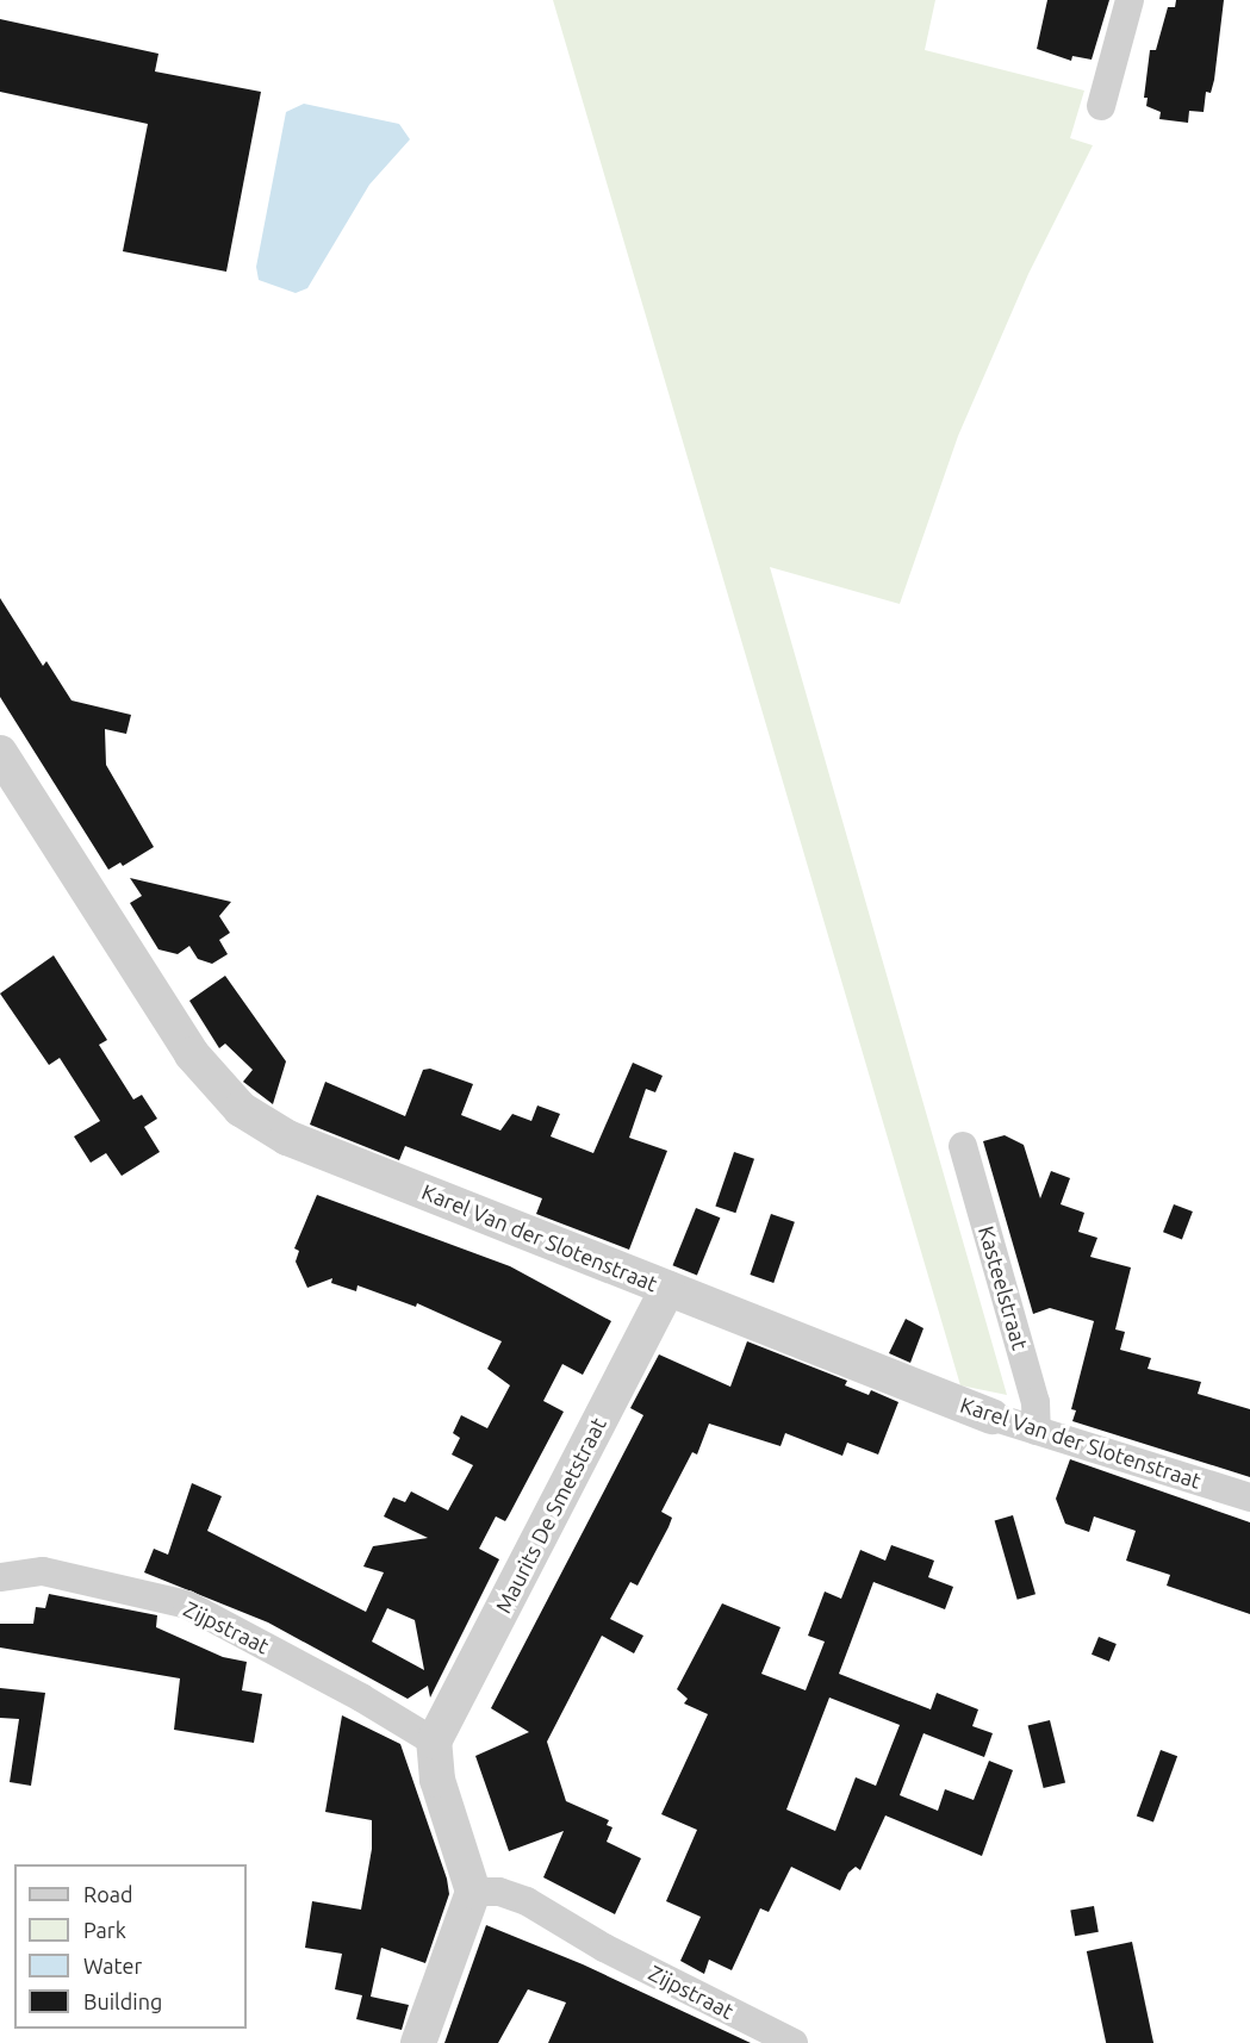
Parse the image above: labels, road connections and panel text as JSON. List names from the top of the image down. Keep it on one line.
{"streets":{"street":["Karel Van der Slotenstraat","Kasteelstraat","Maurits De Smetstraat","Zijpstraat"]},"crossings":[["Karel Van der Slotenstraat","Kasteelstraat"],["Karel Van der Slotenstraat","Maurits De Smetstraat"],["Maurits De Smetstraat","Zijpstraat"]],"legend":["Road","Park","Water","Building"]}
